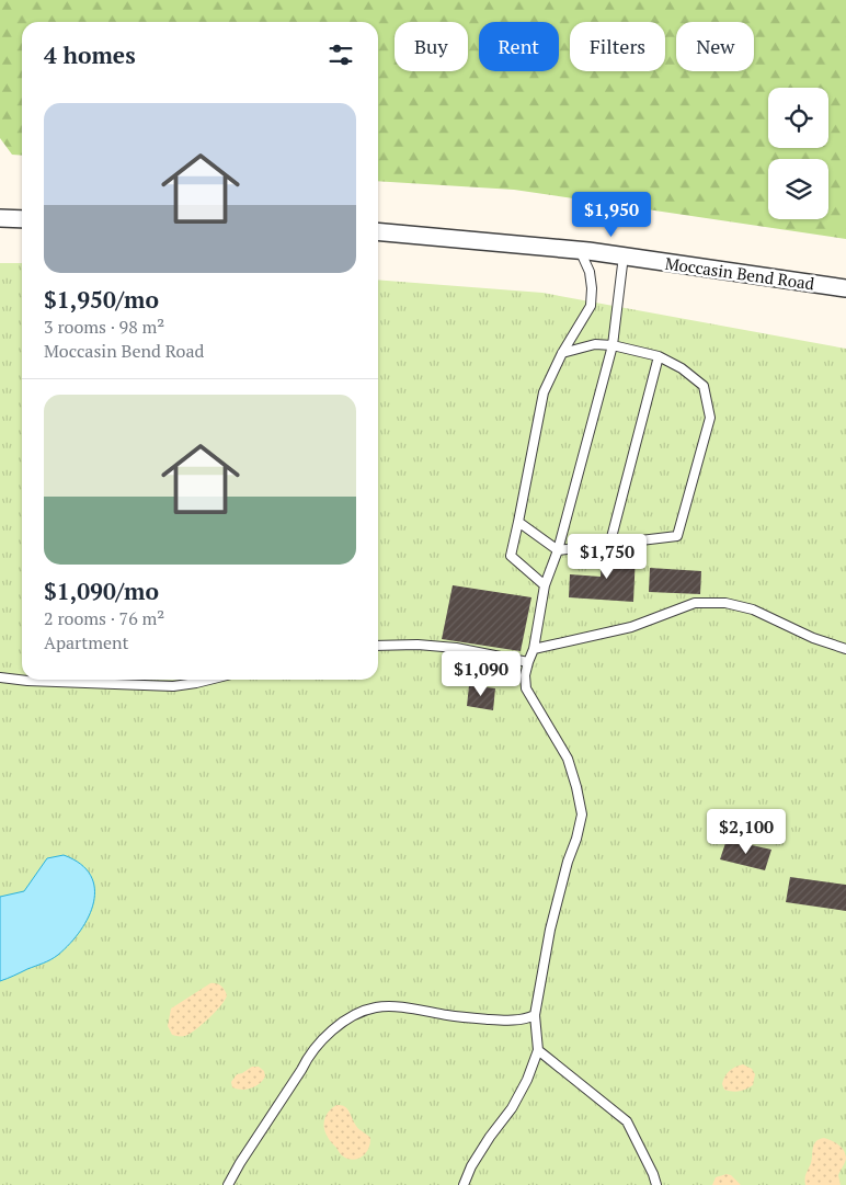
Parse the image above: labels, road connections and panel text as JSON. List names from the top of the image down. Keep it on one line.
{"streets":{"street":["Moccasin Bend Road"]},"page":{"chip":["Buy","Rent","Filters","New"],"heading":"4 homes","list":[{"name":"$1,950/mo","note":"3 rooms · 98 m² · Moccasin Bend Road"},{"name":"$1,090/mo","note":"2 rooms · 76 m² · Apartment"}],"price":["$1,950","$1,750","$1,090","$2,100"]}}
